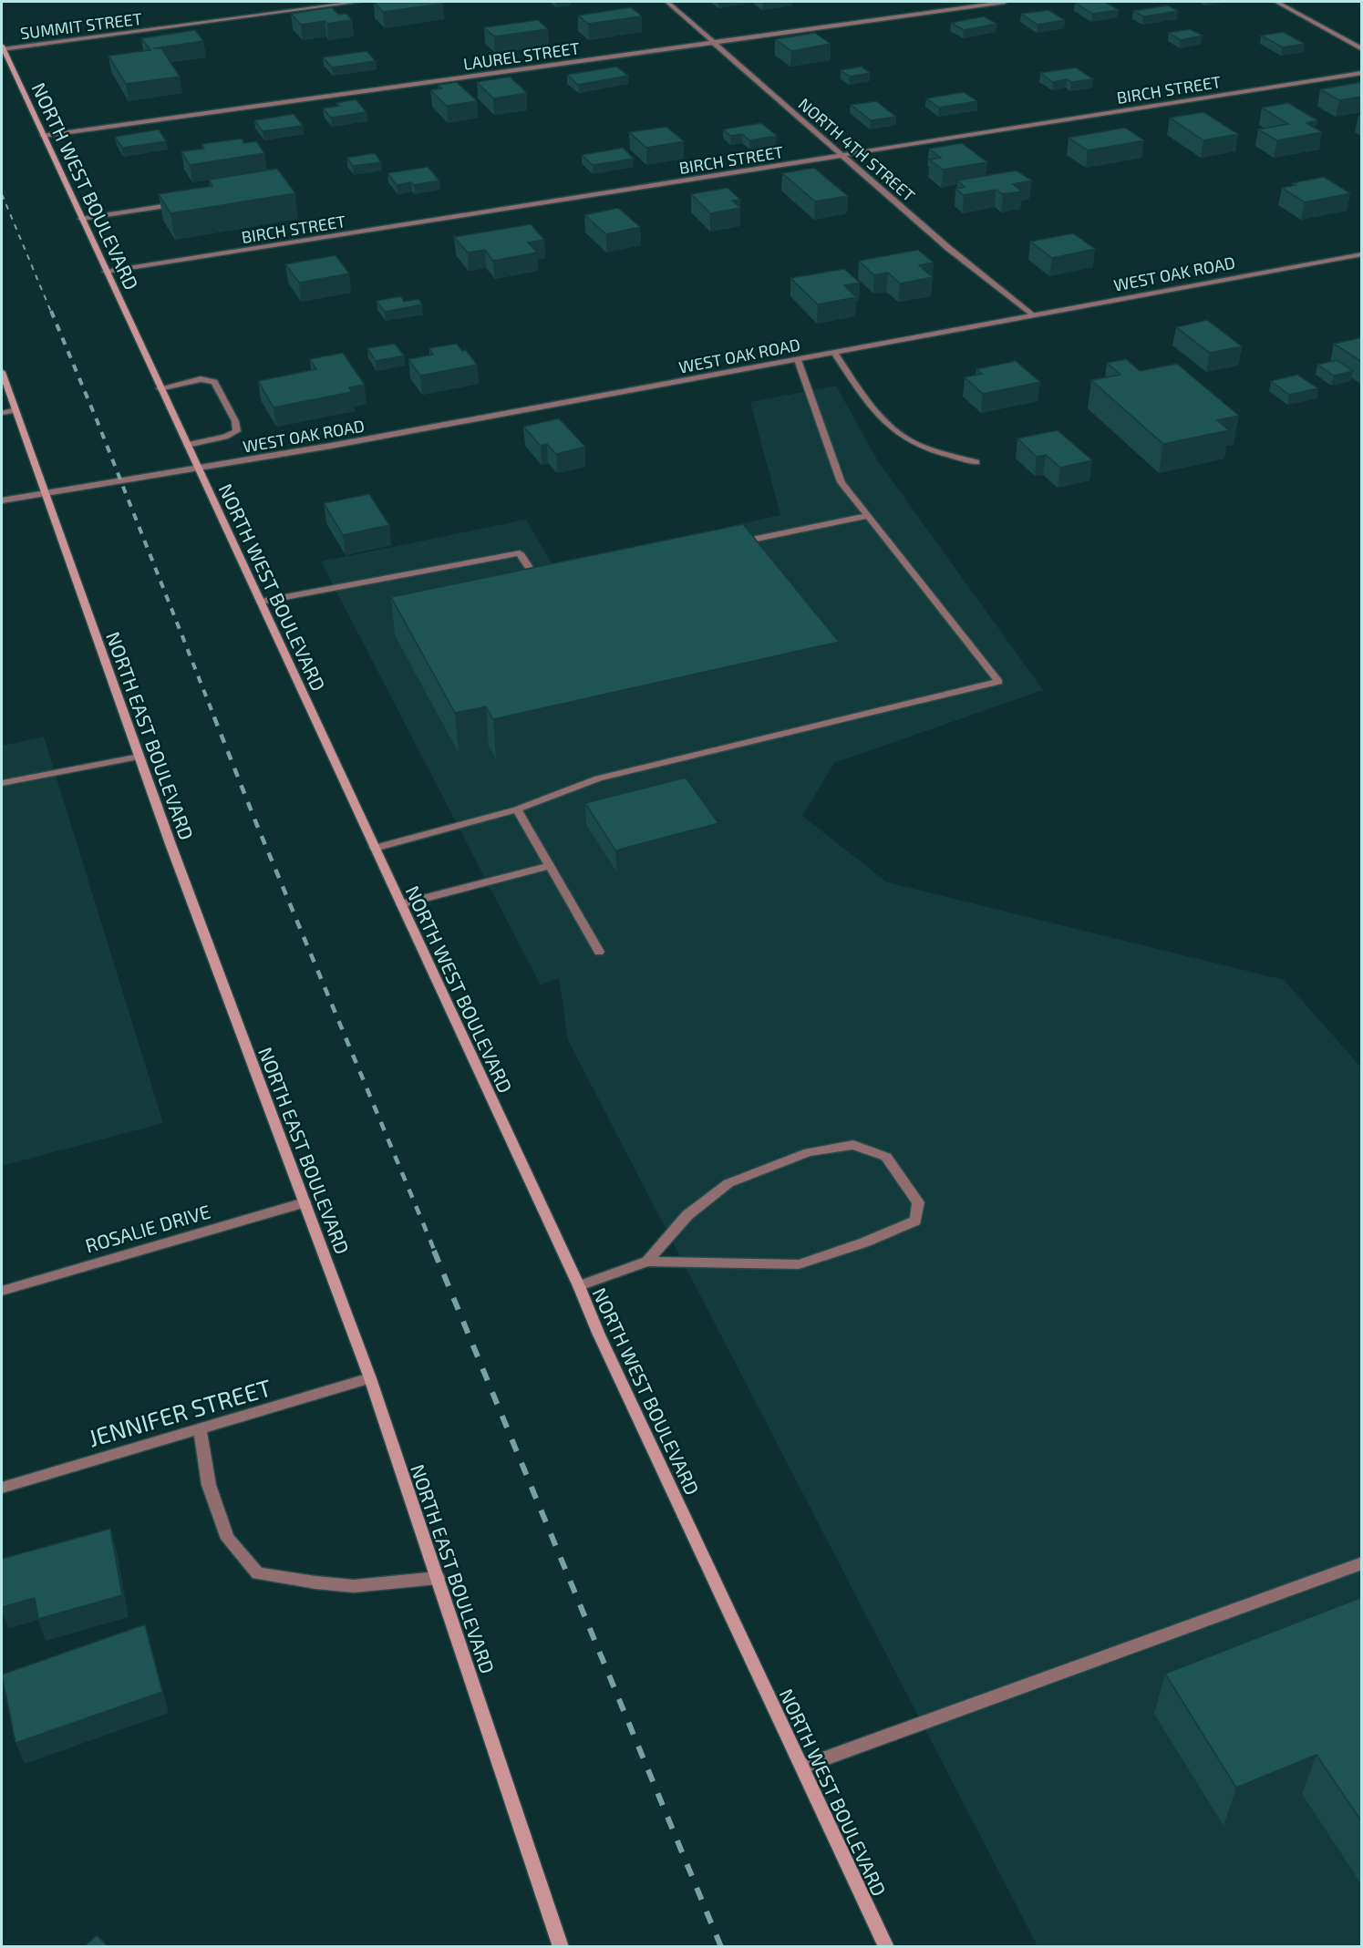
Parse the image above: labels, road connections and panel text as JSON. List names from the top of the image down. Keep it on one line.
{"streets":{"main road":["NORTH WEST BOULEVARD","NORTH EAST BOULEVARD"],"street":["SUMMIT STREET","LAUREL STREET","BIRCH STREET","NORTH 4TH STREET","WEST OAK ROAD","ROSALIE DRIVE","JENNIFER STREET"]},"crossings":[["SUMMIT STREET","NORTH WEST BOULEVARD"],["LAUREL STREET","NORTH 4TH STREET"],["LAUREL STREET","NORTH WEST BOULEVARD"],["BIRCH STREET","NORTH 4TH STREET"],["BIRCH STREET","NORTH WEST BOULEVARD"],["NORTH 4TH STREET","WEST OAK ROAD"],["NORTH WEST BOULEVARD","WEST OAK ROAD"],["WEST OAK ROAD","NORTH EAST BOULEVARD"],["NORTH EAST BOULEVARD","ROSALIE DRIVE"],["NORTH EAST BOULEVARD","JENNIFER STREET"]]}
